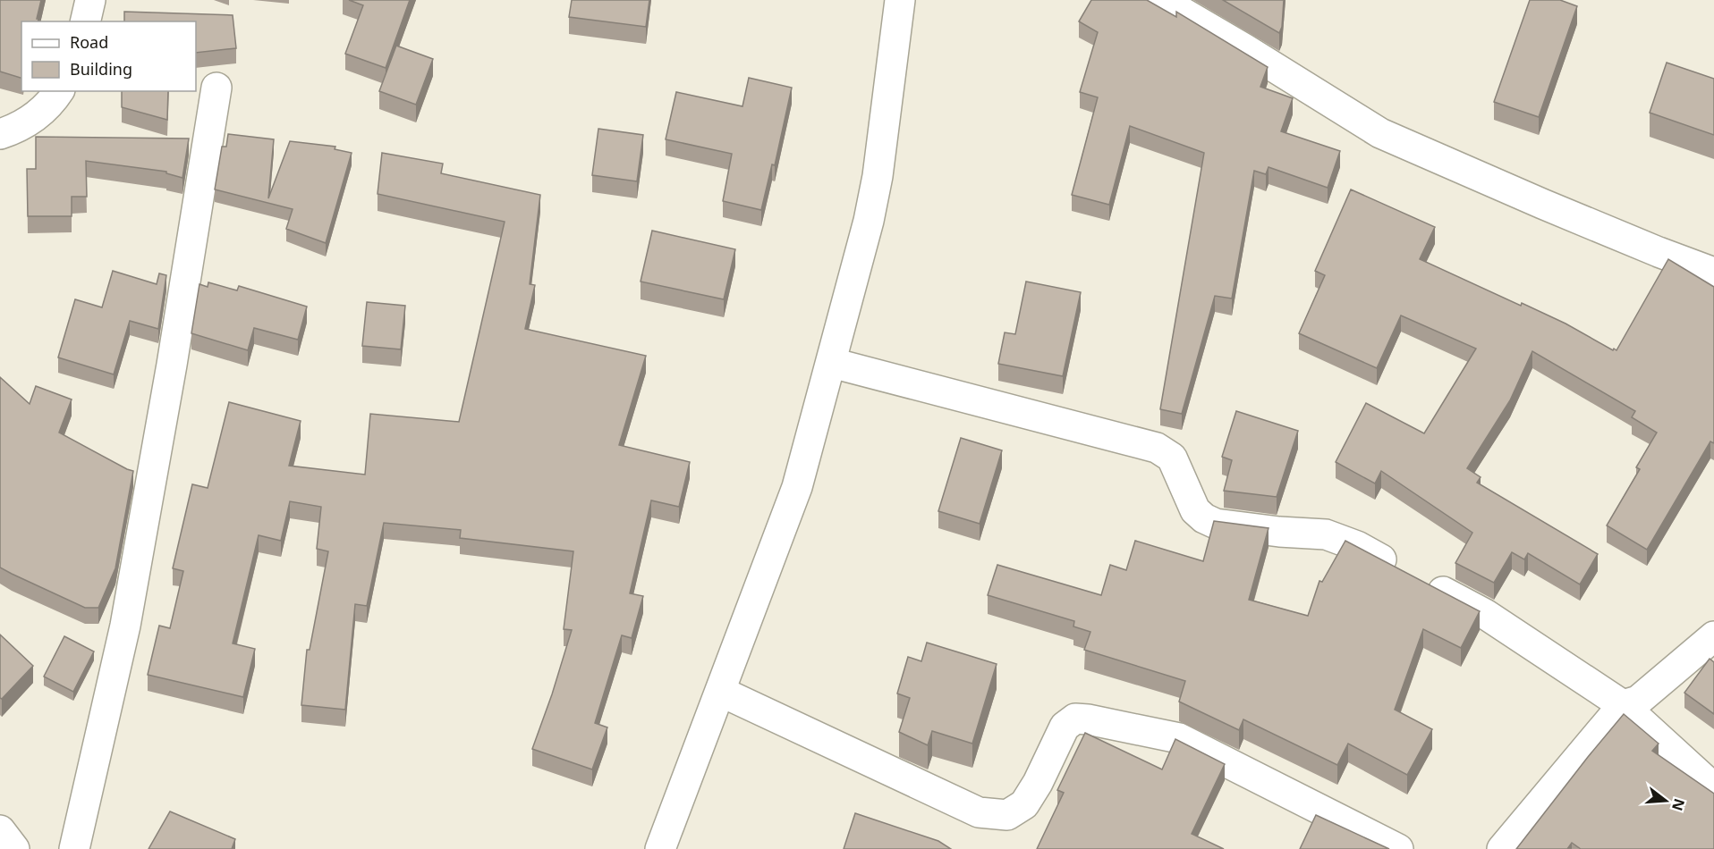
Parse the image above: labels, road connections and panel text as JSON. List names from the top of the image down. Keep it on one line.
{"legend":["Road","Building"],"north":"right"}
